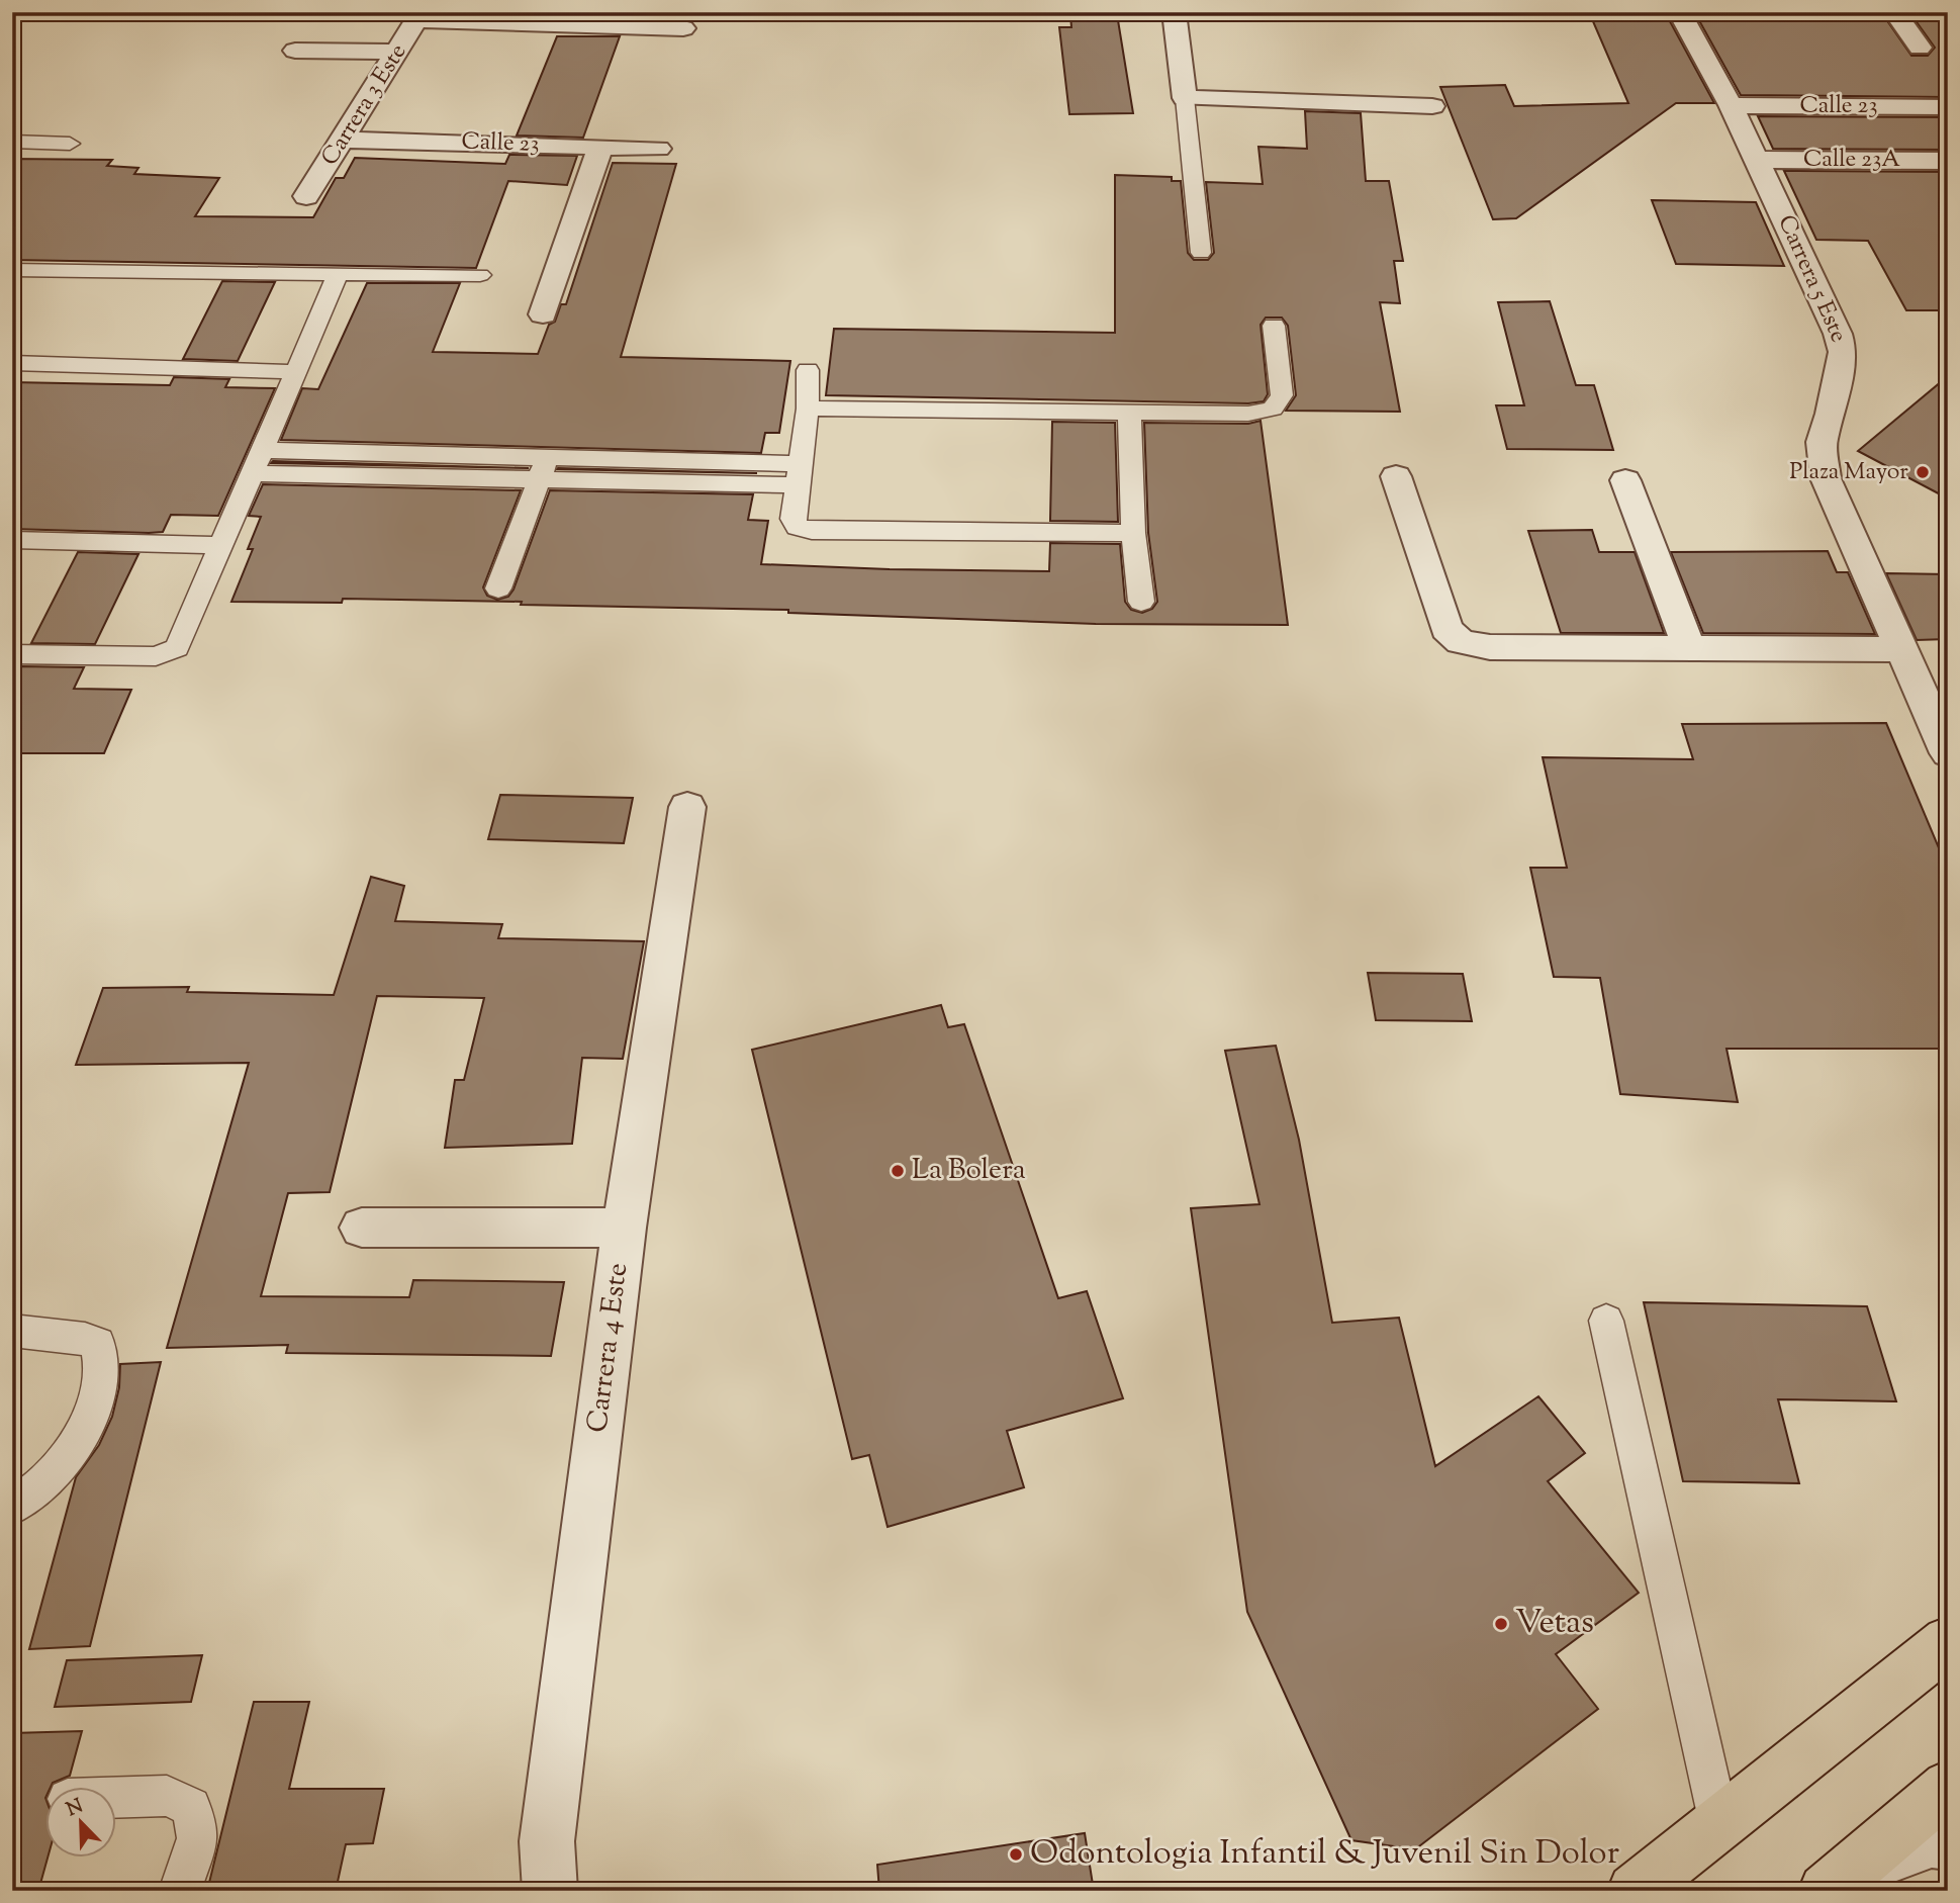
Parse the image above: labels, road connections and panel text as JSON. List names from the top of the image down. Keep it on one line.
{"streets":{"street":["Carrera 3 Este","Calle 23","Calle 23A","Carrera 5 Este","Carrera 4 Este"]},"crossings":[["Carrera 3 Este","Calle 23"],["Calle 23","Carrera 5 Este"],["Calle 23A","Carrera 5 Este"]],"places":["Plaza Mayor","La Bolera","Vetas","Odontologia Infantil & Juvenil Sin Dolor"],"north":"top left"}
